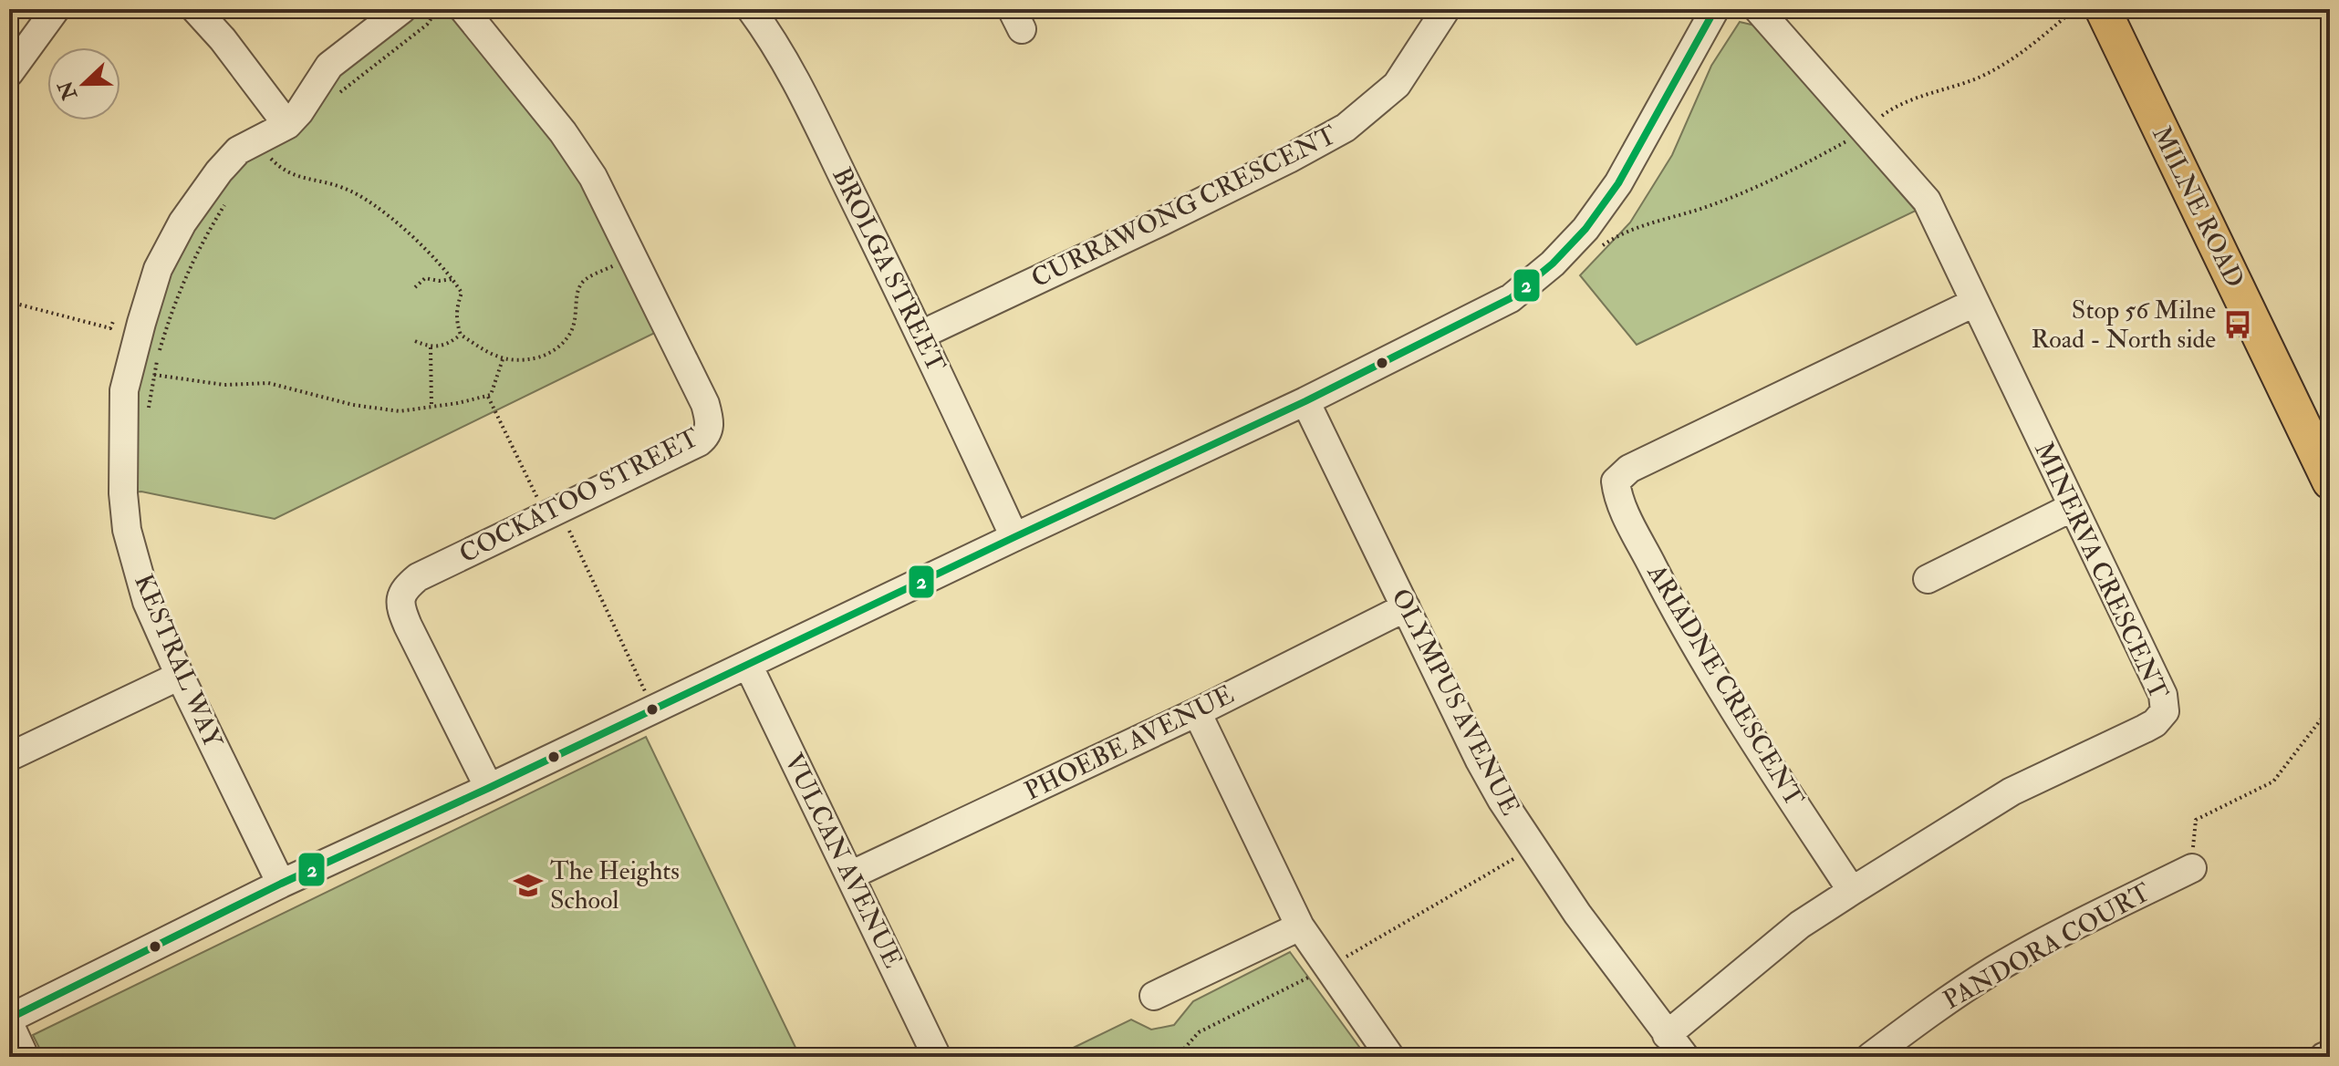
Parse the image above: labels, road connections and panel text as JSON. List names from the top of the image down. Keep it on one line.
{"streets":{"main road":["MILNE ROAD"],"street":["CURRAWONG CRESCENT","BROLGA STREET","COCKATOO STREET","MINERVA CRESCENT","KESTRAL WAY","ARIADNE CRESCENT","OLYMPUS AVENUE","PHOEBE AVENUE","VULCAN AVENUE","PANDORA COURT"]},"crossings":[["CURRAWONG CRESCENT","BROLGA STREET"],["MINERVA CRESCENT","ARIADNE CRESCENT"],["MINERVA CRESCENT","OLYMPUS AVENUE"],["OLYMPUS AVENUE","PHOEBE AVENUE"],["PHOEBE AVENUE","VULCAN AVENUE"]],"places":{"bus stop":["Stop 56 Milne Road - North side"],"school or university":["The Heights School"]},"lines":["transit line 2"],"north":"left"}
